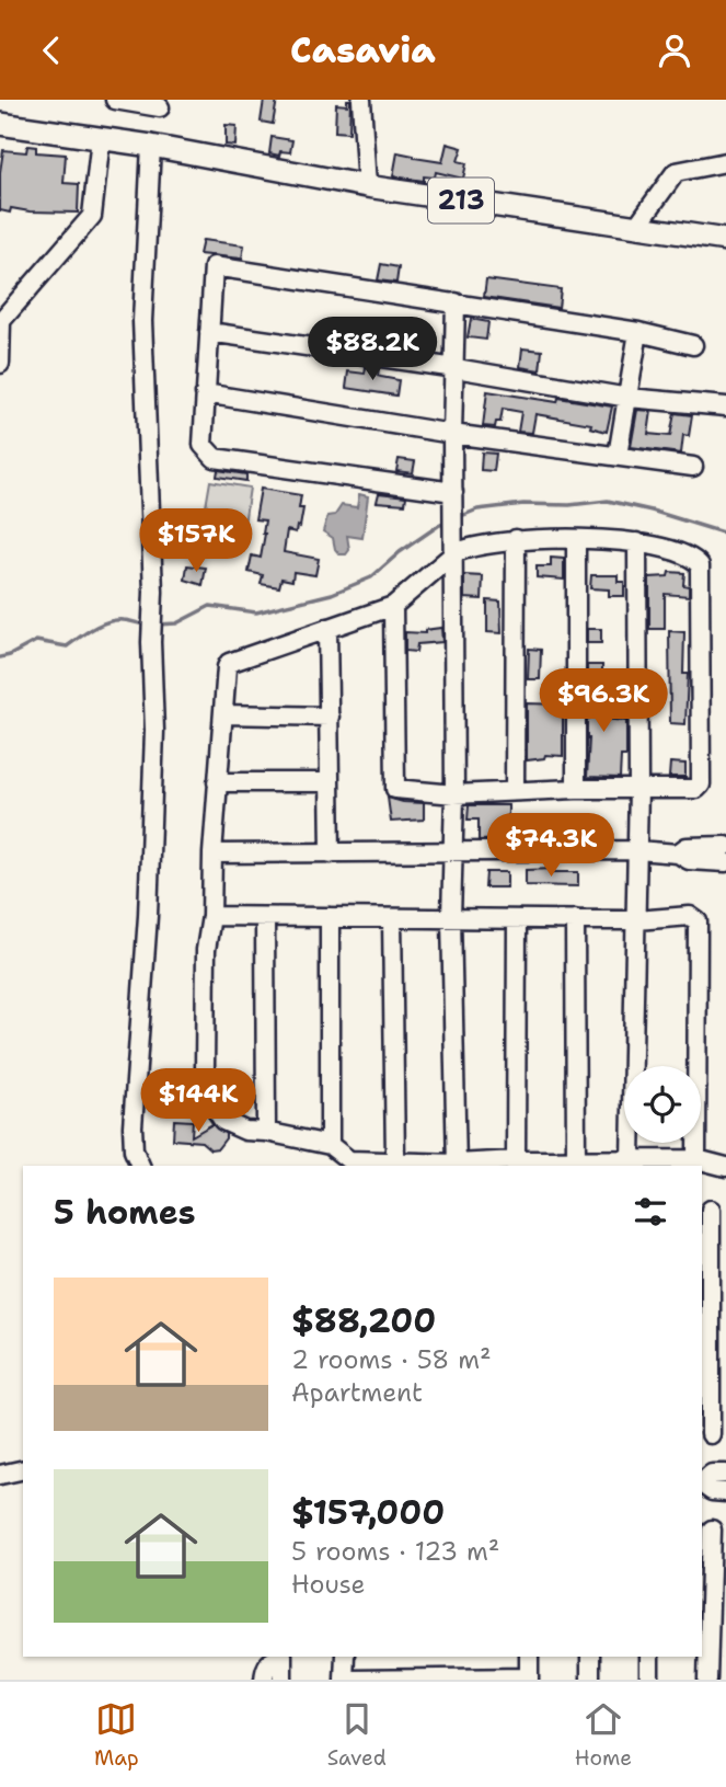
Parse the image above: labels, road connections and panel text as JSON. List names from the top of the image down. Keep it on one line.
{"streets":{"main road":["213"]},"page":{"header":"Casavia","price":["$88.2K","$157K","$96.3K","$74.3K","$144K"],"heading":"5 homes","list":[{"name":"$88,200","note":"2 rooms · 58 m² · Apartment"},{"name":"$157,000","note":"5 rooms · 123 m² · House"}],"tabs":["Map","Saved","Home"]}}
